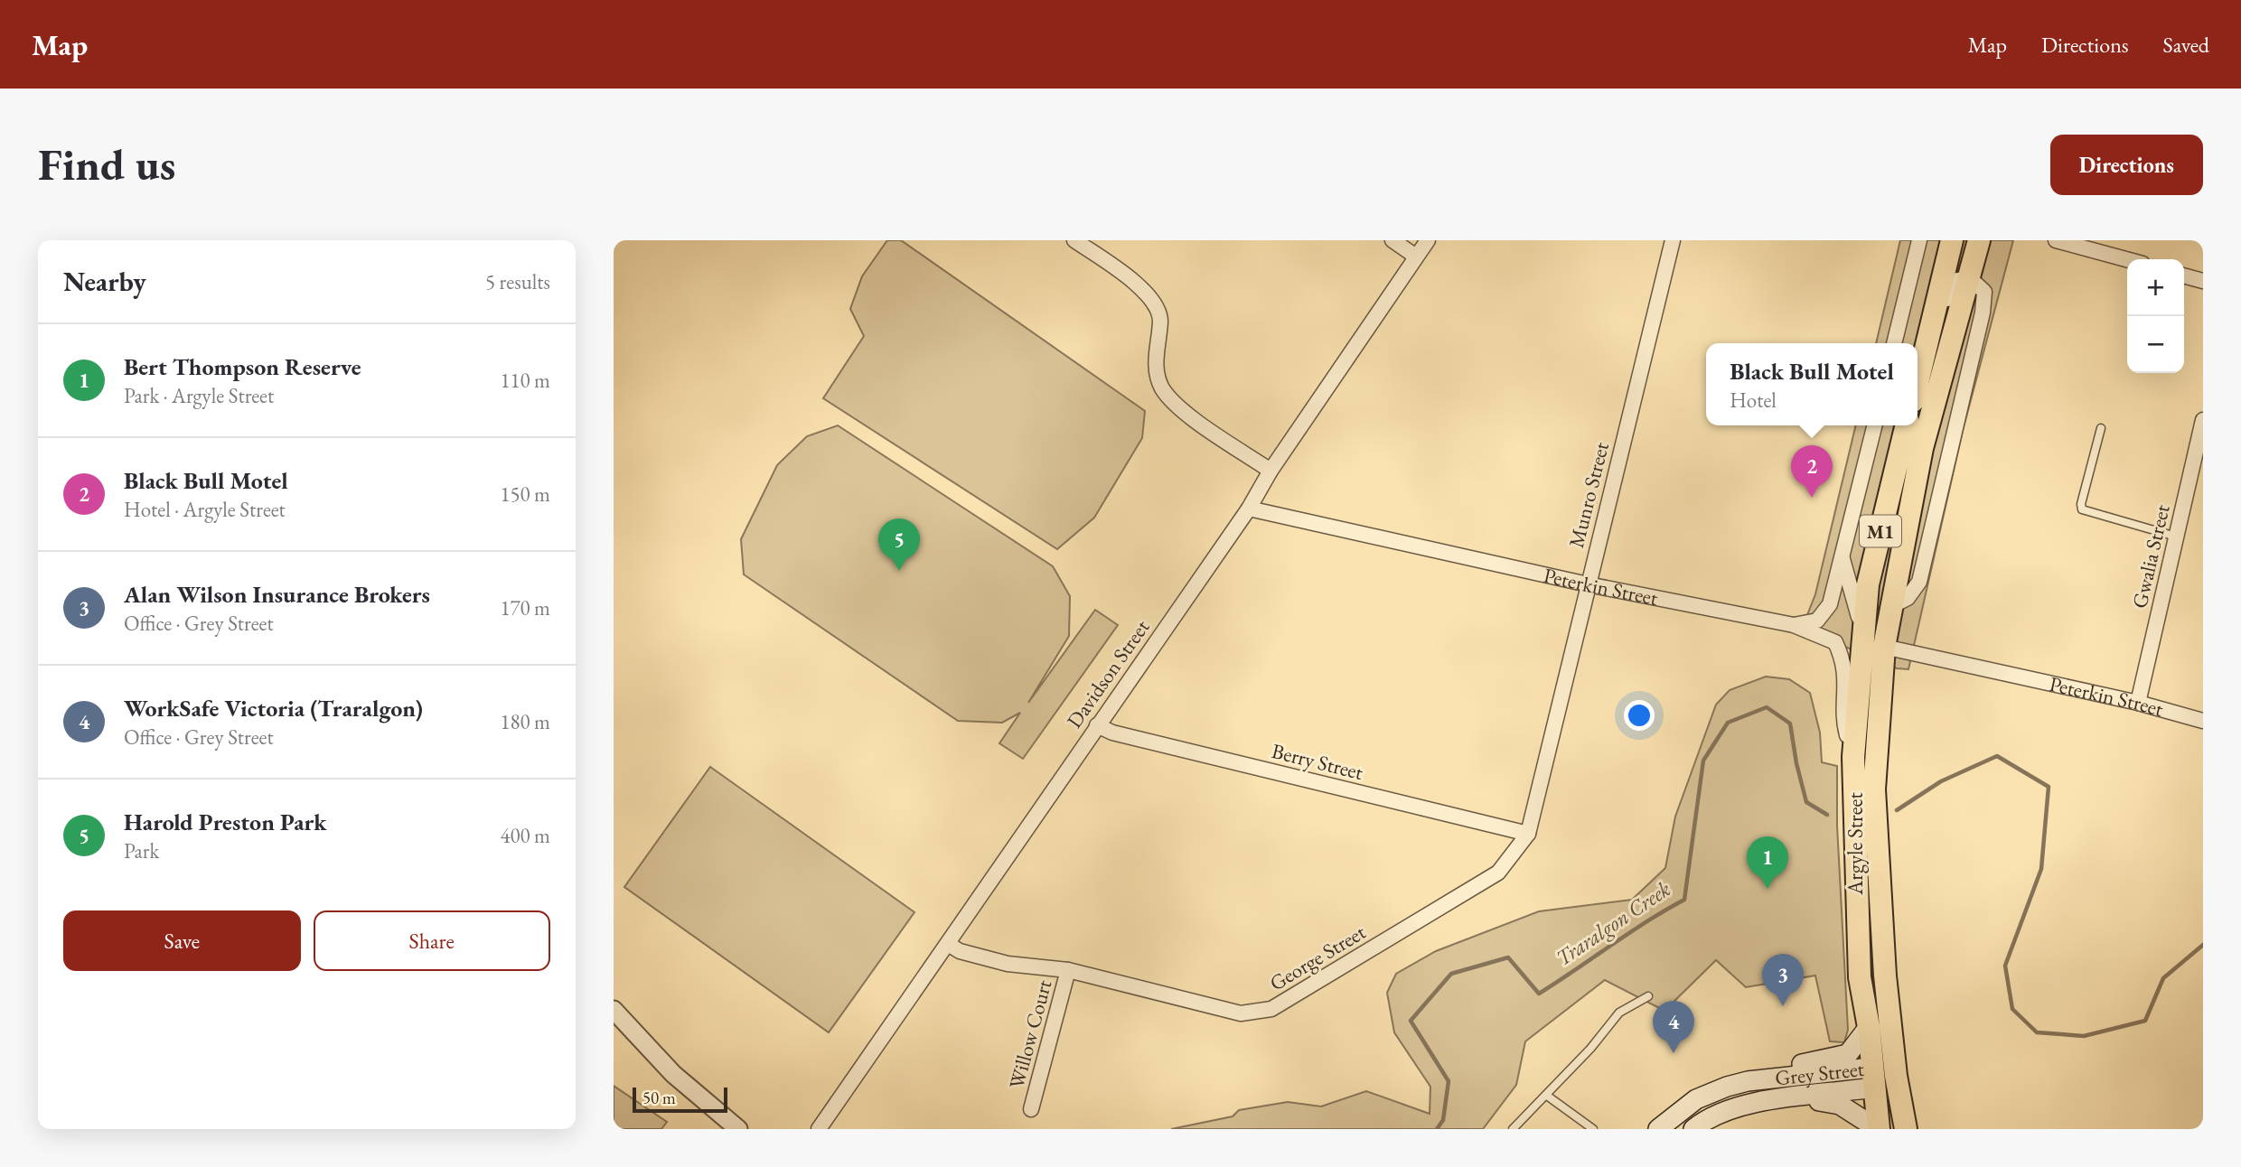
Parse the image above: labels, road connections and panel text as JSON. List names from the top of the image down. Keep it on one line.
{"streets":{"highway":["M1","Peterkin Street","Argyle Street","Grey Street"],"street":["Munro Street","Gwalia Street","Davidson Street","Berry Street","George Street","Willow Court"]},"crossings":[["Munro Street","Peterkin Street"],["Munro Street","Berry Street"],["Munro Street","George Street"],["M1","Peterkin Street"],["M1","Argyle Street"],["Gwalia Street","Peterkin Street"],["Peterkin Street","Davidson Street"],["Peterkin Street","Argyle Street"],["Davidson Street","Berry Street"],["Davidson Street","George Street"],["Berry Street","George Street"],["Argyle Street","Grey Street"],["George Street","Willow Court"]],"water":["Traralgon Creek"],"scale_bar":"50 m","page":{"header":"Map","nav":["Map","Directions","Saved"],"buttons":["Directions",["Save","Share"]],"title":"Find us","heading":["Nearby","5 results"],"map_buttons":["+","−"],"list":[{"mark":"1","name":"Bert Thompson Reserve","note":"Park · Argyle Street","value":"110 m"},{"mark":"2","name":"Black Bull Motel","note":"Hotel · Argyle Street","value":"150 m"},{"mark":"3","name":"Alan Wilson Insurance Brokers","note":"Office · Grey Street","value":"170 m"},{"mark":"4","name":"WorkSafe Victoria (Traralgon)","note":"Office · Grey Street","value":"180 m"},{"mark":"5","name":"Harold Preston Park","note":"Park","value":"400 m"}],"popup":["Black Bull Motel","Hotel"],"pins":["2","5","1","3","4"],"scale":"50 m"}}
